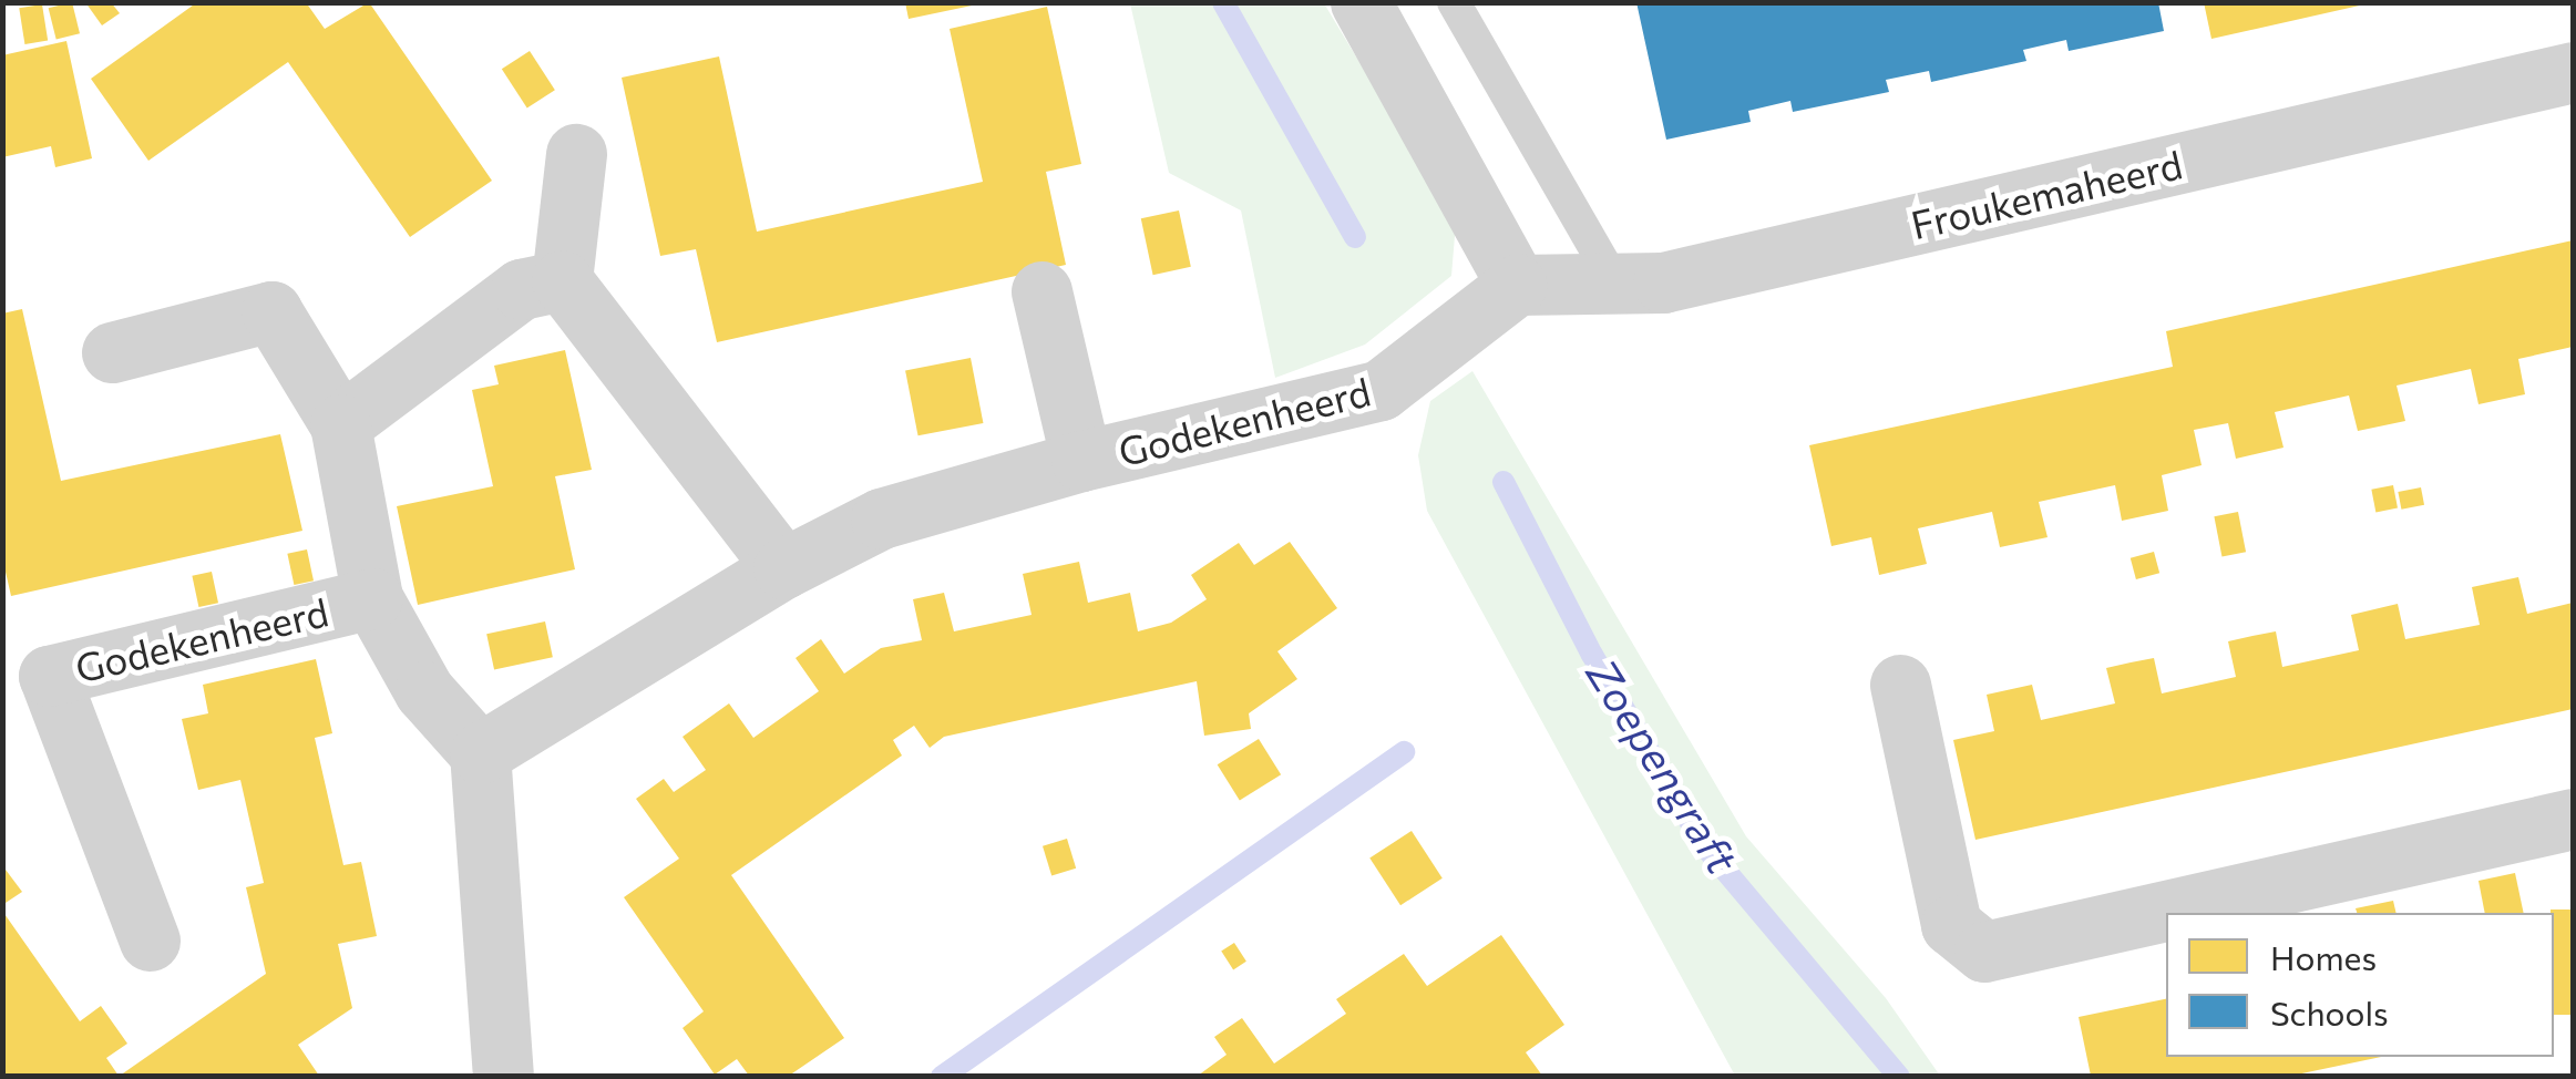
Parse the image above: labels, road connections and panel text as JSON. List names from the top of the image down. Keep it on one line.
{"streets":{"street":["Froukemaheerd","Godekenheerd"]},"crossings":[["Froukemaheerd","Godekenheerd"]],"water":["Zoepengraft"],"legend":["Homes","Schools"]}
